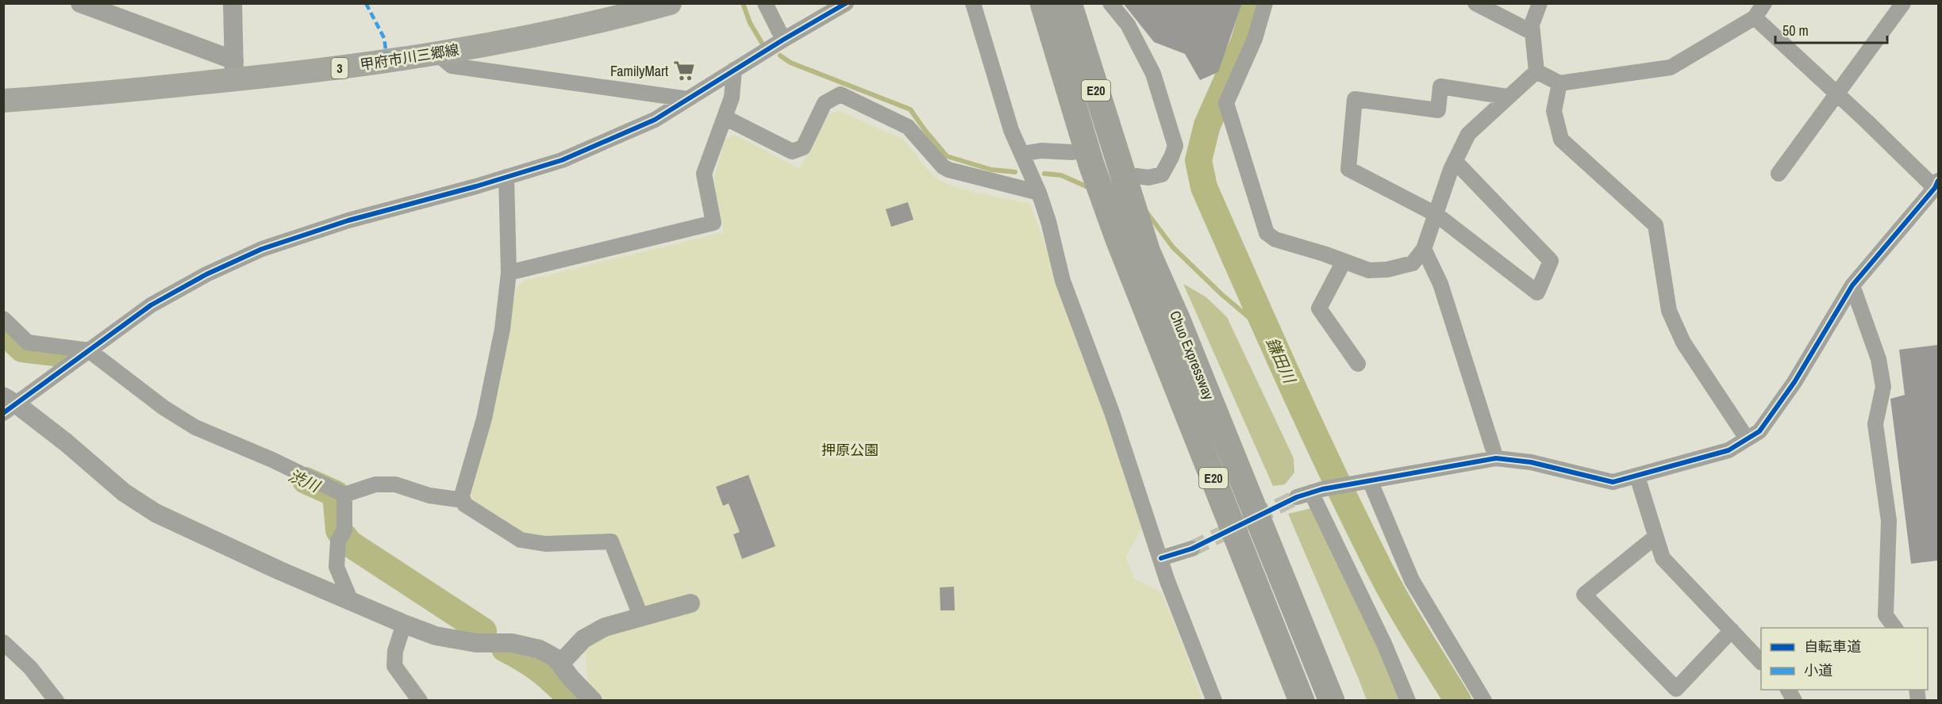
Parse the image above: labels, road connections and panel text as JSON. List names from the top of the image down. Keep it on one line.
{"streets":{"highway":["E20","Chuo Expressway"],"main road":["甲府市川三郷線","3"]},"water":["鎌田川","渋川"],"parks":["押原公園"],"places":{"supermarket":["FamilyMart"]},"legend":["自転車道","小道"],"scale_bar":"50 m"}
